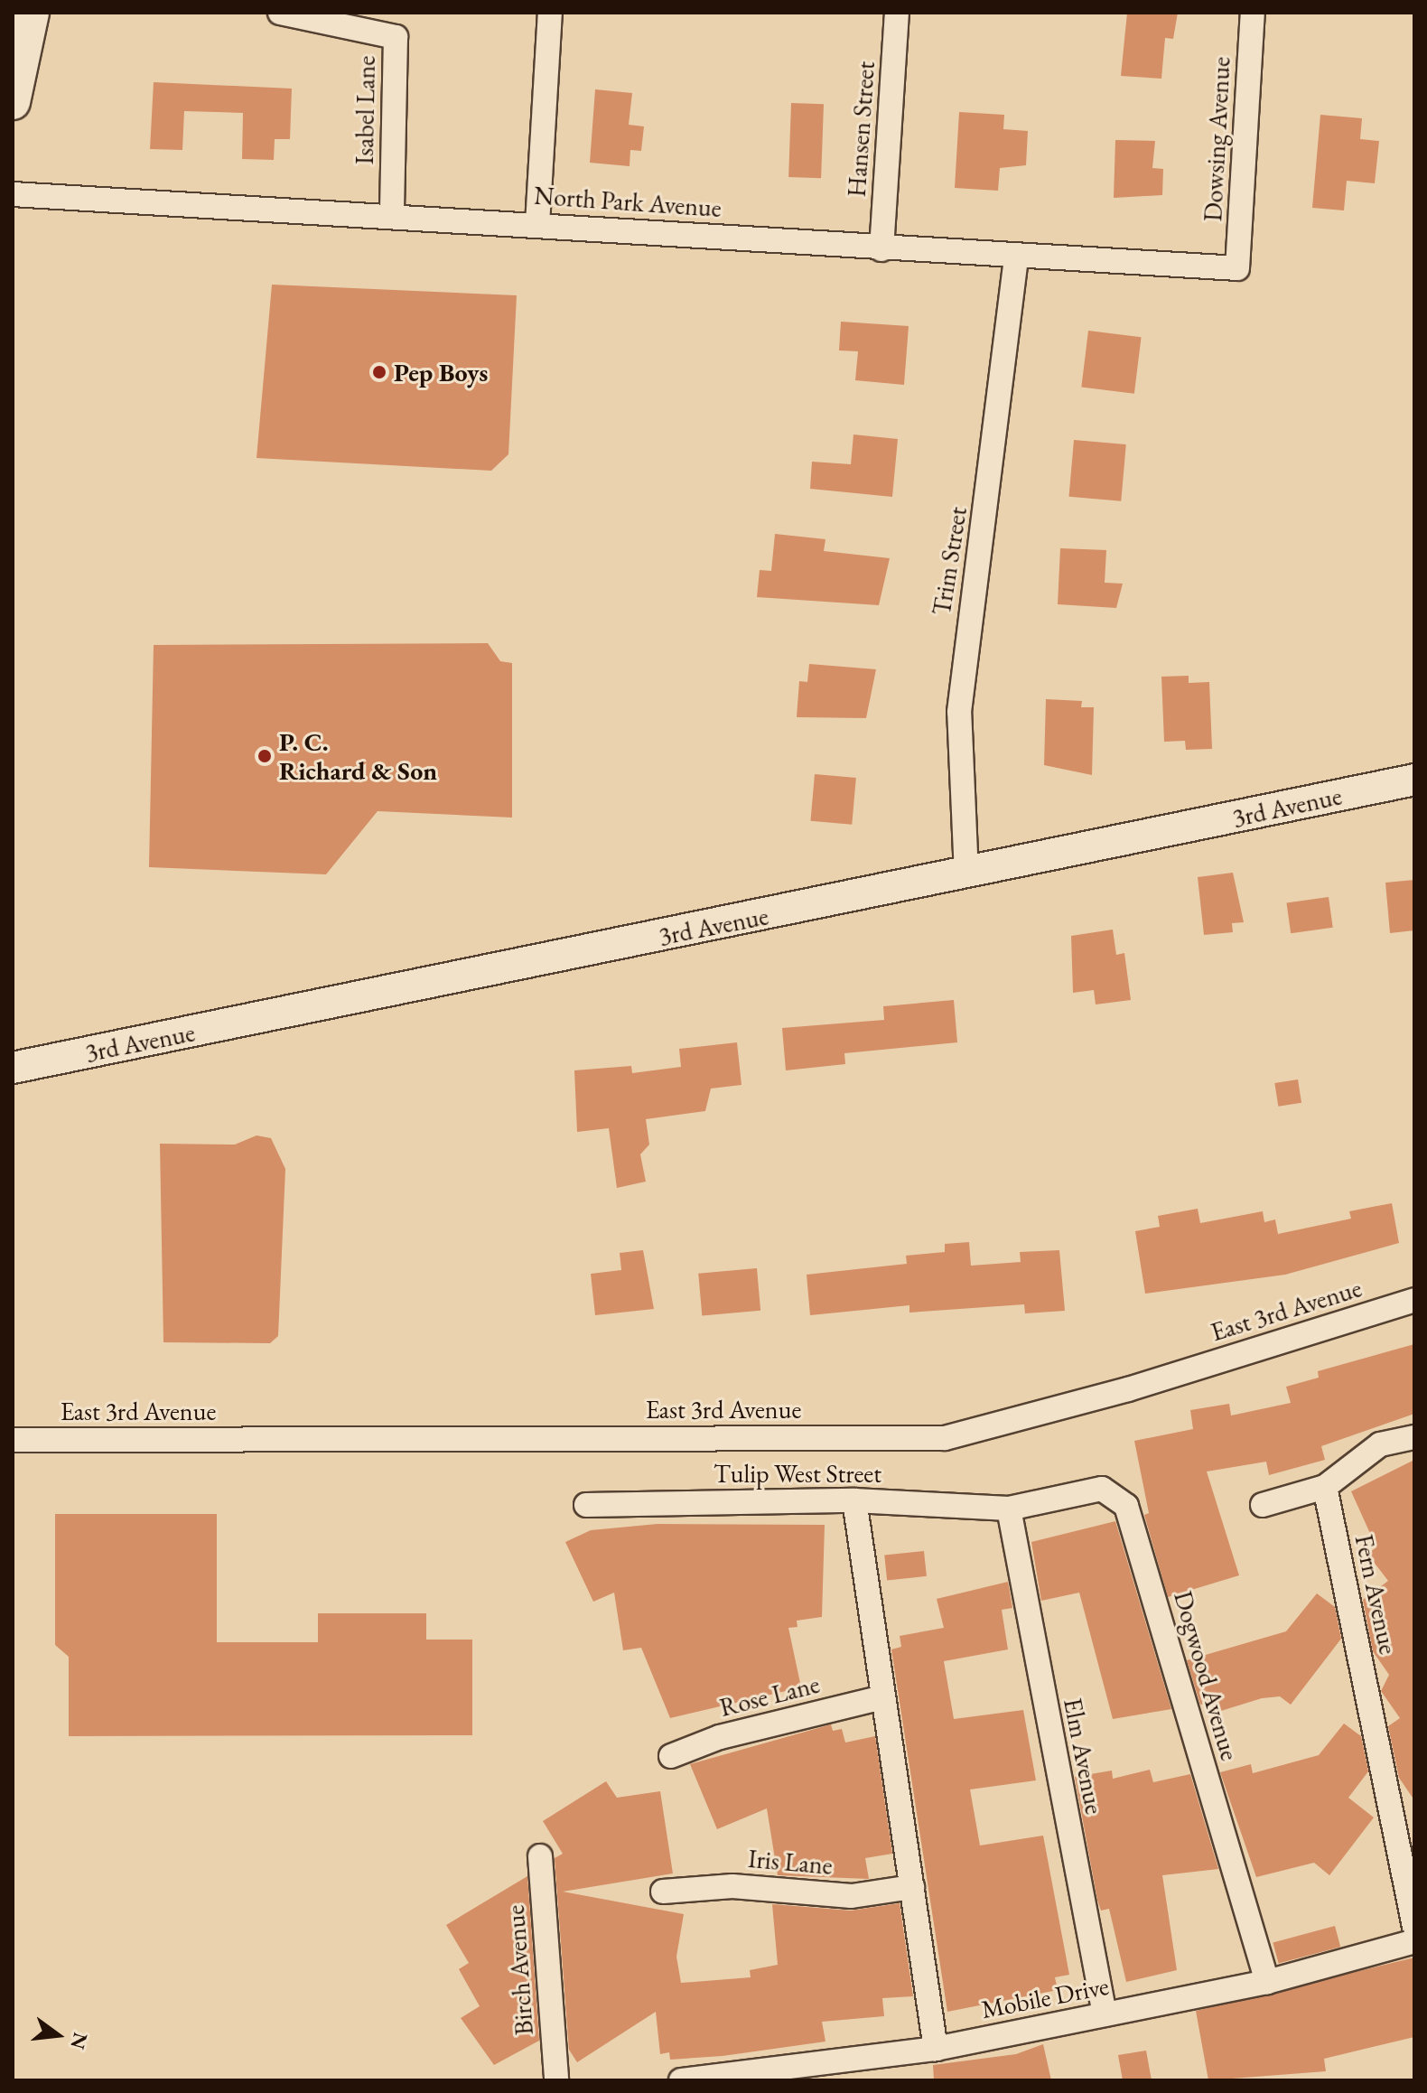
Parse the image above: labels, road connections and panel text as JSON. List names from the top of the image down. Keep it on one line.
{"streets":{"street":["Isabel Lane","Hansen Street","Dowsing Avenue","North Park Avenue","Trim Street","3rd Avenue","East 3rd Avenue","Tulip West Street","Fern Avenue","Dogwood Avenue","Rose Lane","Elm Avenue","Iris Lane","Birch Avenue","Mobile Drive"]},"crossings":[["Isabel Lane","North Park Avenue"],["Hansen Street","North Park Avenue"],["Dowsing Avenue","North Park Avenue"],["North Park Avenue","Trim Street"],["Trim Street","3rd Avenue"],["Tulip West Street","Dogwood Avenue"],["Tulip West Street","Elm Avenue"],["Dogwood Avenue","Elm Avenue"],["Dogwood Avenue","Mobile Drive"],["Elm Avenue","Mobile Drive"]],"places":["Pep Boys","P. C. Richard & Son"],"north":"right"}
